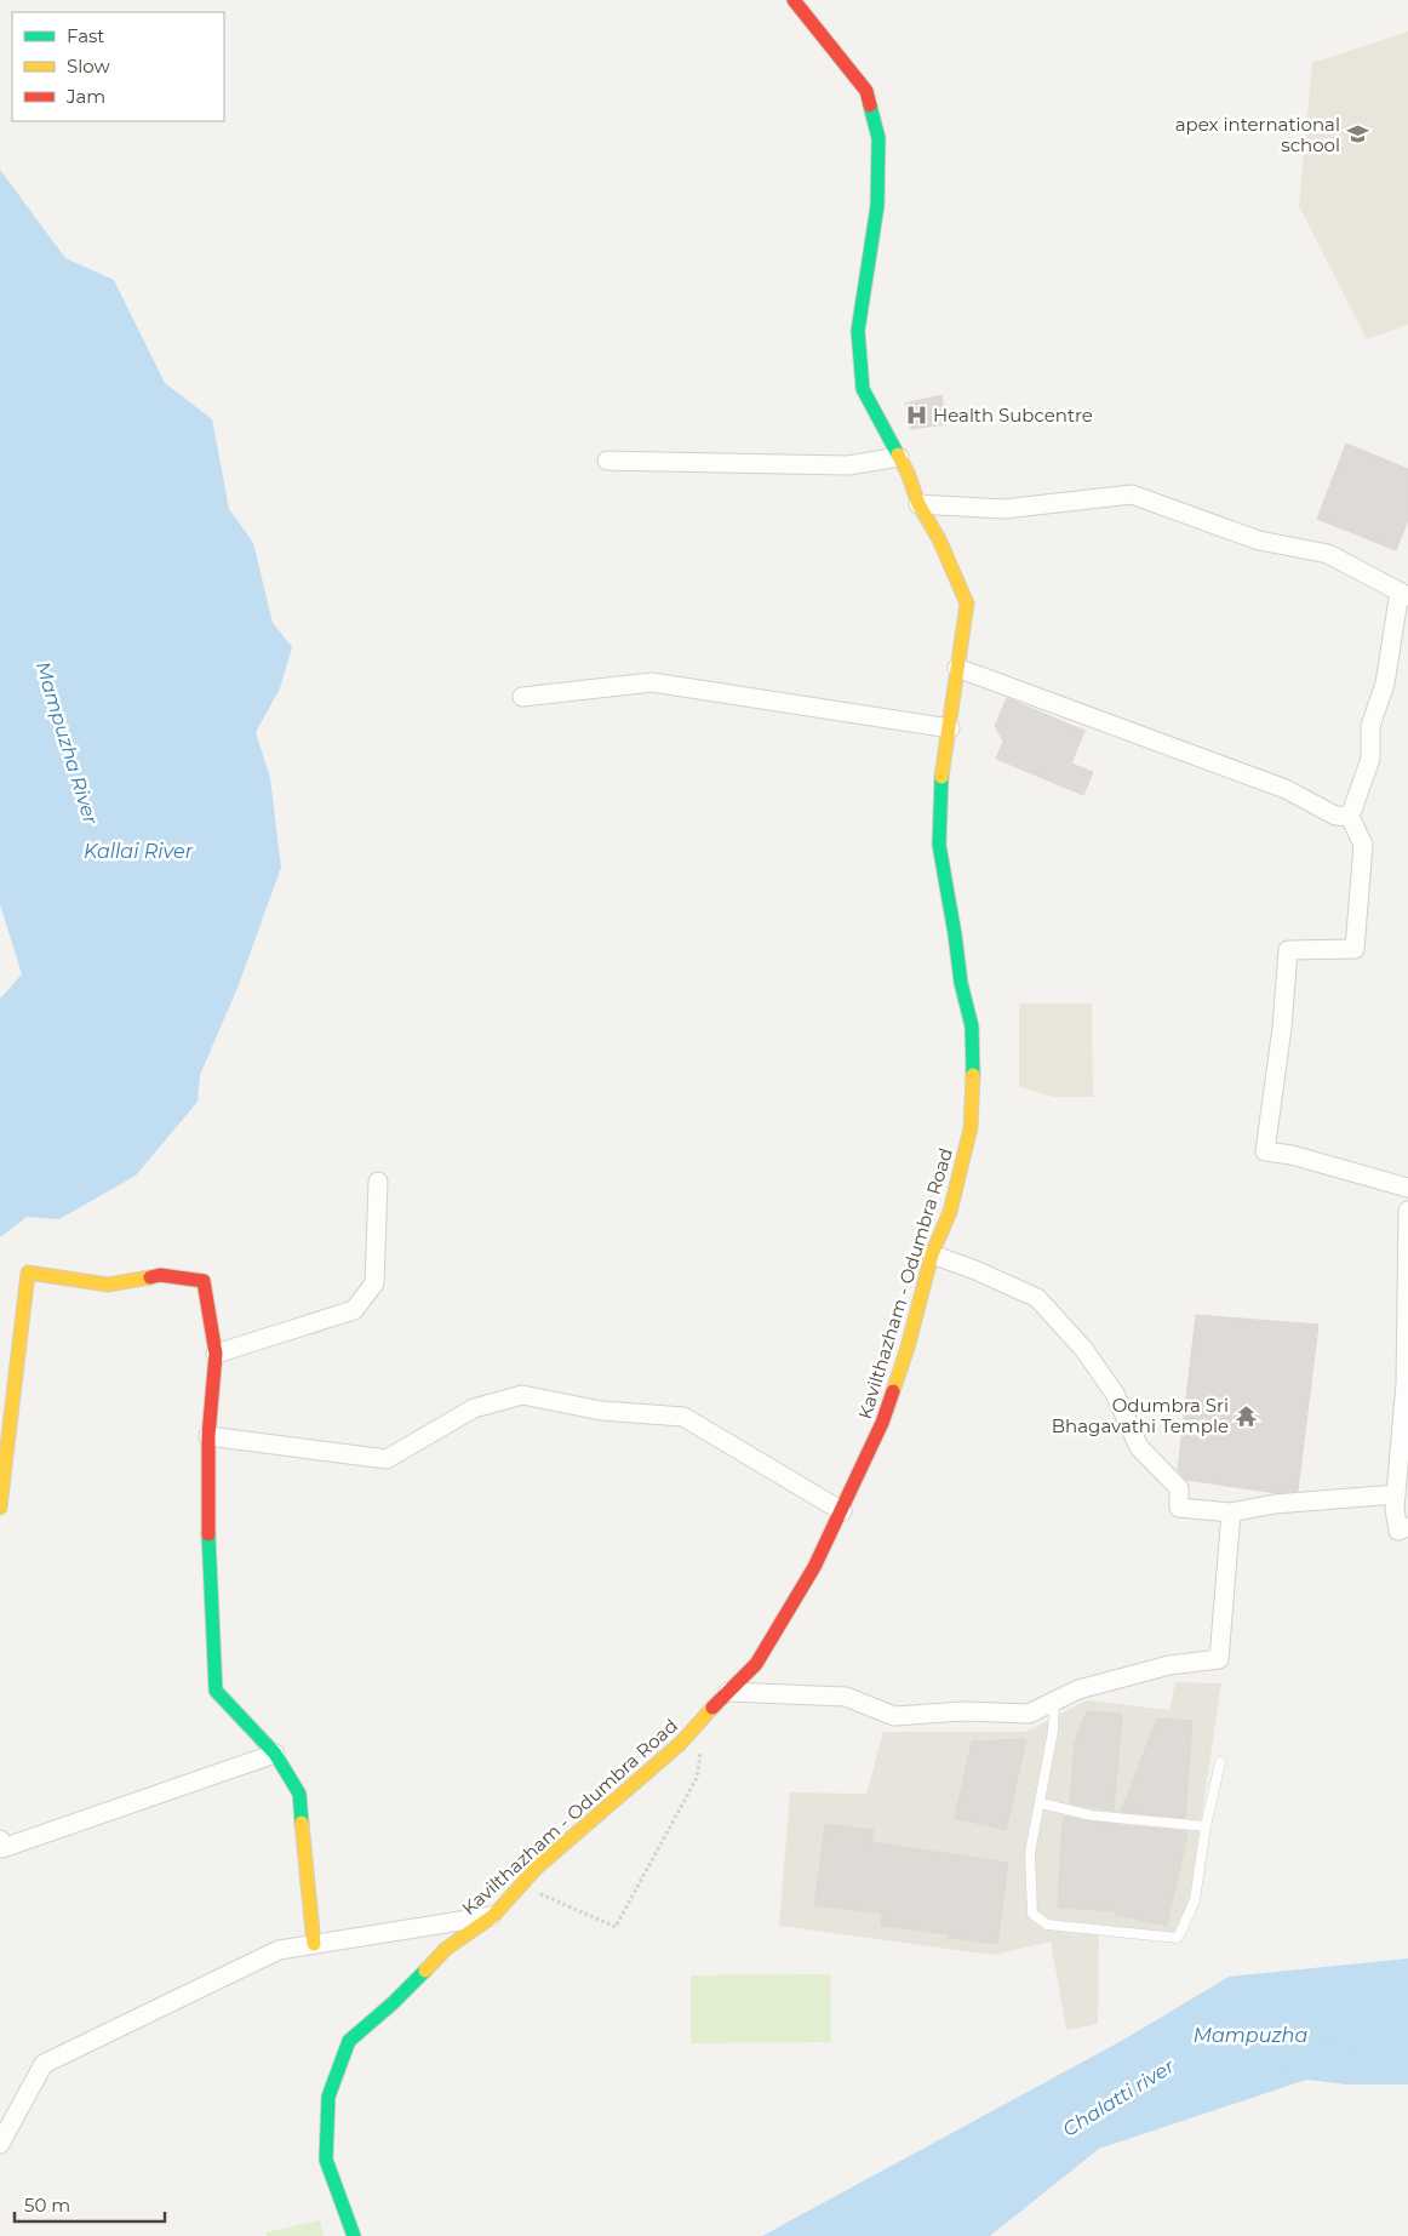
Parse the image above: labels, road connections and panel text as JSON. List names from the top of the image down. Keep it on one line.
{"streets":{"main road":["Kavilthazham - Odumbra Road"]},"water":["Mampuzha River","Kallai River","Mampuzha","Chalatti river"],"places":{"school or university":["apex international school"],"hospital":["Health Subcentre"],"temple":["Odumbra Sri Bhagavathi Temple"]},"legend":["Fast","Slow","Jam"],"scale_bar":"50 m"}
